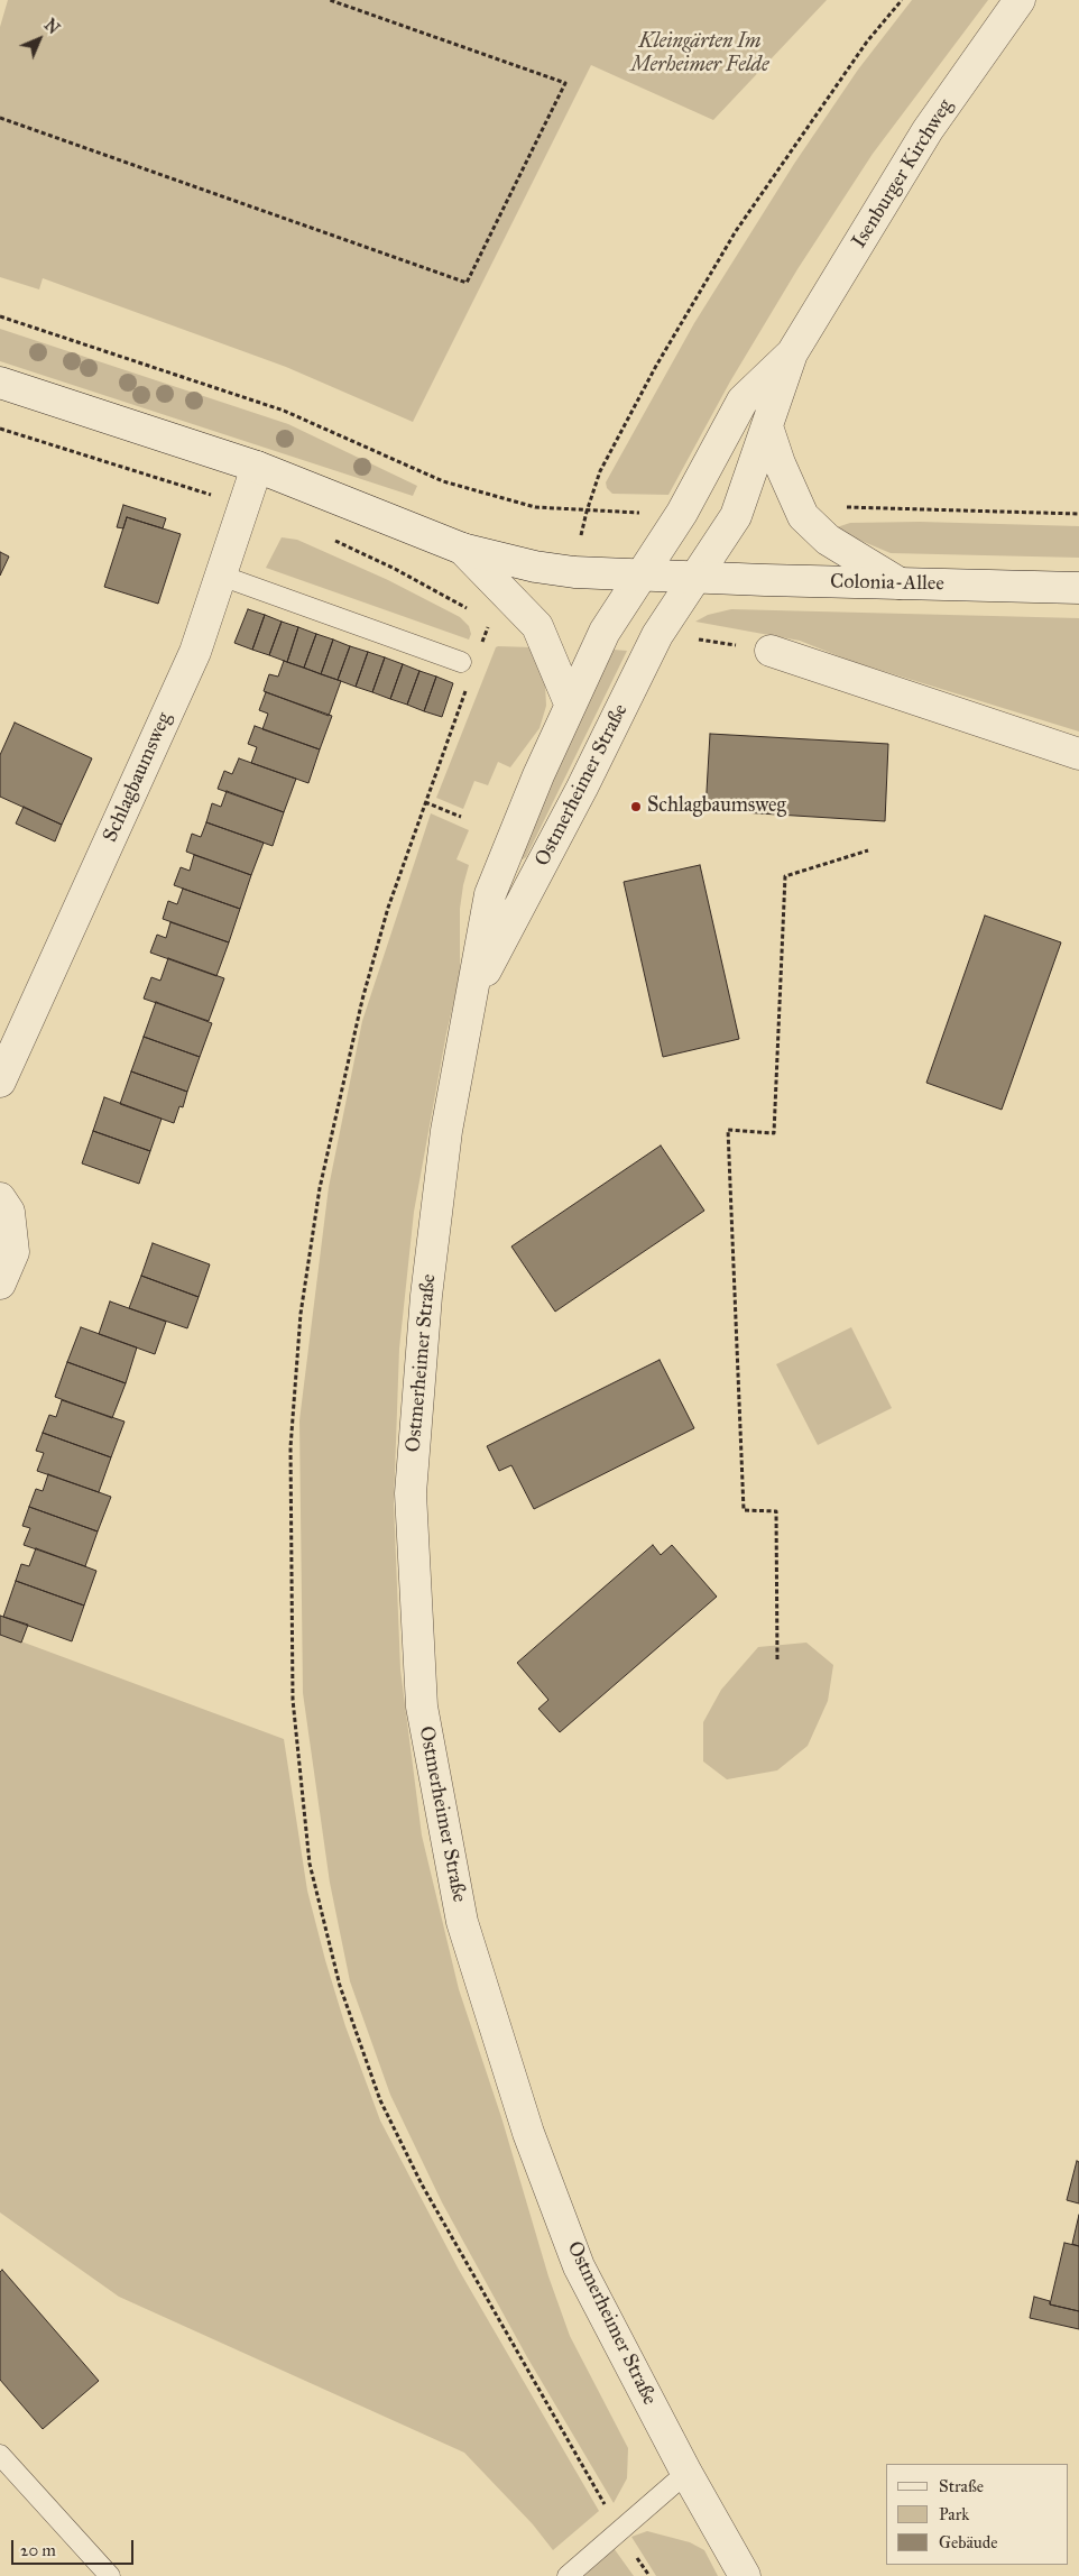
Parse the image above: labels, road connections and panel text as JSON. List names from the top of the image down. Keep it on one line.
{"streets":{"street":["Isenburger Kirchweg","Colonia-Allee","Schlagbaumsweg","Ostmerheimer Straße"]},"crossings":[["Isenburger Kirchweg","Colonia-Allee"],["Isenburger Kirchweg","Ostmerheimer Straße"],["Colonia-Allee","Ostmerheimer Straße"]],"parks":["Kleingärten Im Merheimer Felde"],"places":["Schlagbaumsweg"],"legend":["Straße","Park","Gebäude"],"scale_bar":"20 m","north":"top right"}
